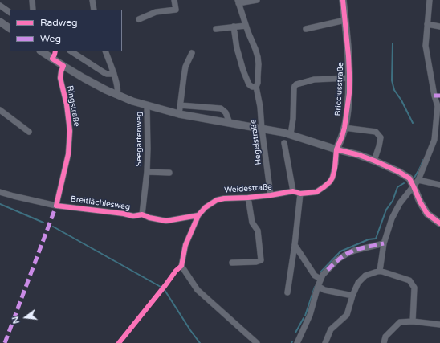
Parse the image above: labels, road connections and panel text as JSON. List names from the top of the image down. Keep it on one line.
{"streets":{"main road":["Bricciusstraße"],"street":["Ringstraße","Seegärtenweg","Hegelstraße","Weidestraße","Breitlächlesweg"]},"crossings":[["Ringstraße","Breitlächlesweg"],["Seegärtenweg","Breitlächlesweg"],["Hegelstraße","Weidestraße"],["Weidestraße","Breitlächlesweg"]],"legend":["Radweg","Weg"],"north":"left"}
